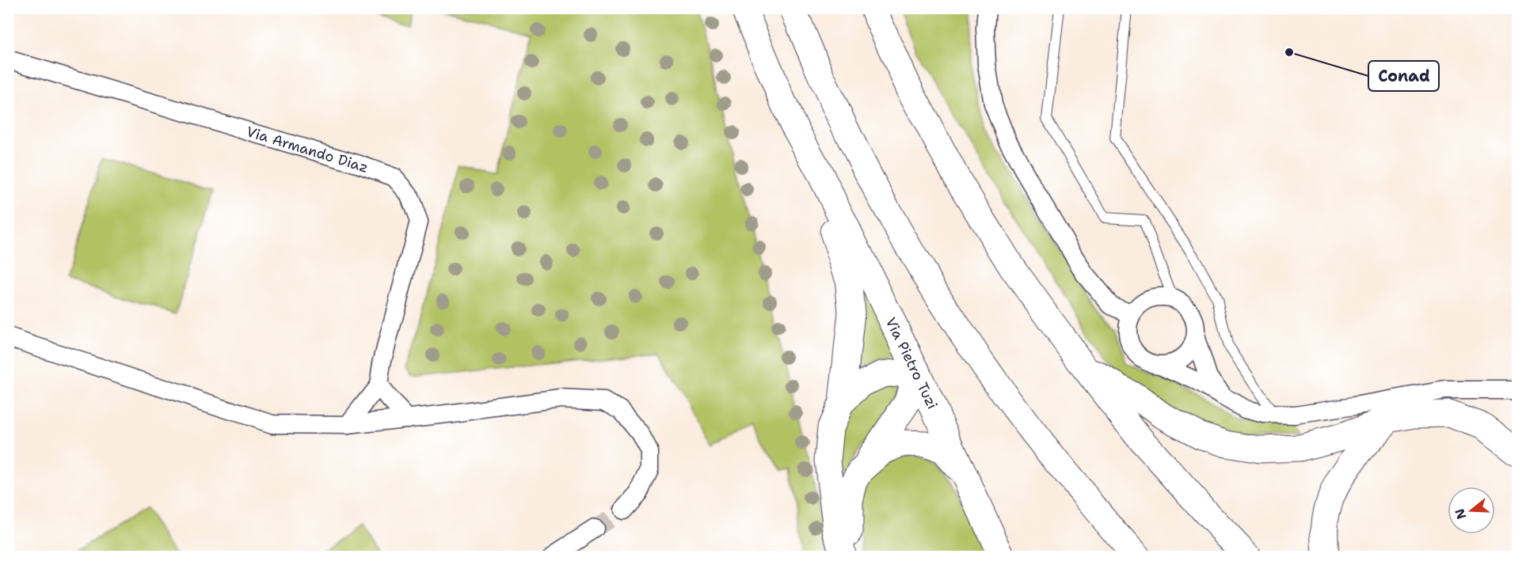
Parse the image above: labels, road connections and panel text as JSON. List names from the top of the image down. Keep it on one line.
{"streets":{"main road":["Via Pietro Tuzi"],"street":["Via Armando Diaz"]},"places":["Conad"],"north":"left"}
